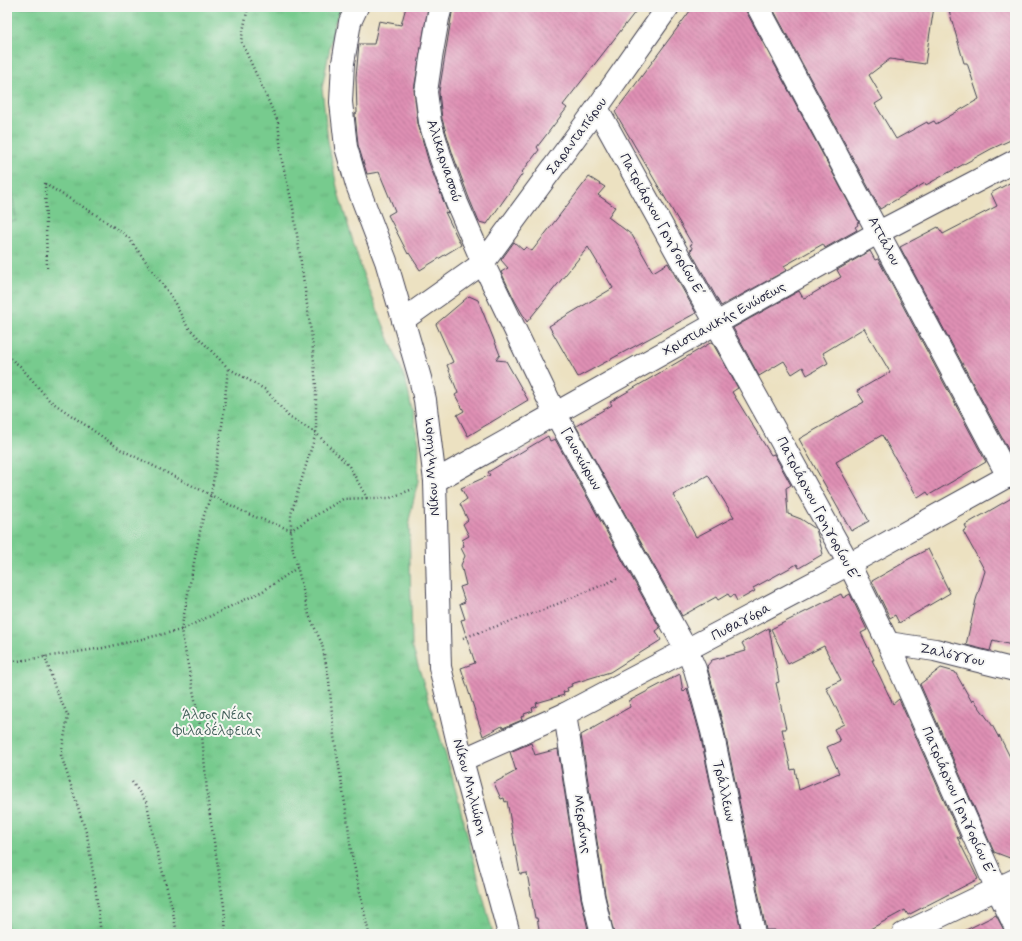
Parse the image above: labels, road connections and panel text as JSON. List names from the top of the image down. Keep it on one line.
{"streets":{"street":["Σαρανταπόρου","Αλικαρνασσού","Πατριάρχου Γρηγορίου Ε΄","Αττάλου","Χριστιανικής Ενώσεως","Γανοχώρων","Νίκου Μηλιώρη","Πυθαγόρα","Ζαλόγγου","Τράλλεων","Μερσίνης"]},"crossings":[["Σαρανταπόρου","Αλικαρνασσού"],["Σαρανταπόρου","Πατριάρχου Γρηγορίου Ε΄"],["Σαρανταπόρου","Γανοχώρων"],["Σαρανταπόρου","Νίκου Μηλιώρη"],["Αλικαρνασσού","Γανοχώρων"],["Πατριάρχου Γρηγορίου Ε΄","Χριστιανικής Ενώσεως"],["Πατριάρχου Γρηγορίου Ε΄","Πυθαγόρα"],["Πατριάρχου Γρηγορίου Ε΄","Ζαλόγγου"],["Αττάλου","Χριστιανικής Ενώσεως"],["Αττάλου","Πυθαγόρα"],["Χριστιανικής Ενώσεως","Γανοχώρων"],["Χριστιανικής Ενώσεως","Νίκου Μηλιώρη"],["Γανοχώρων","Πυθαγόρα"],["Γανοχώρων","Τράλλεων"],["Νίκου Μηλιώρη","Πυθαγόρα"],["Πυθαγόρα","Τράλλεων"],["Πυθαγόρα","Μερσίνης"]],"parks":["Άλσος Νέας Φιλαδέλφειας"]}
